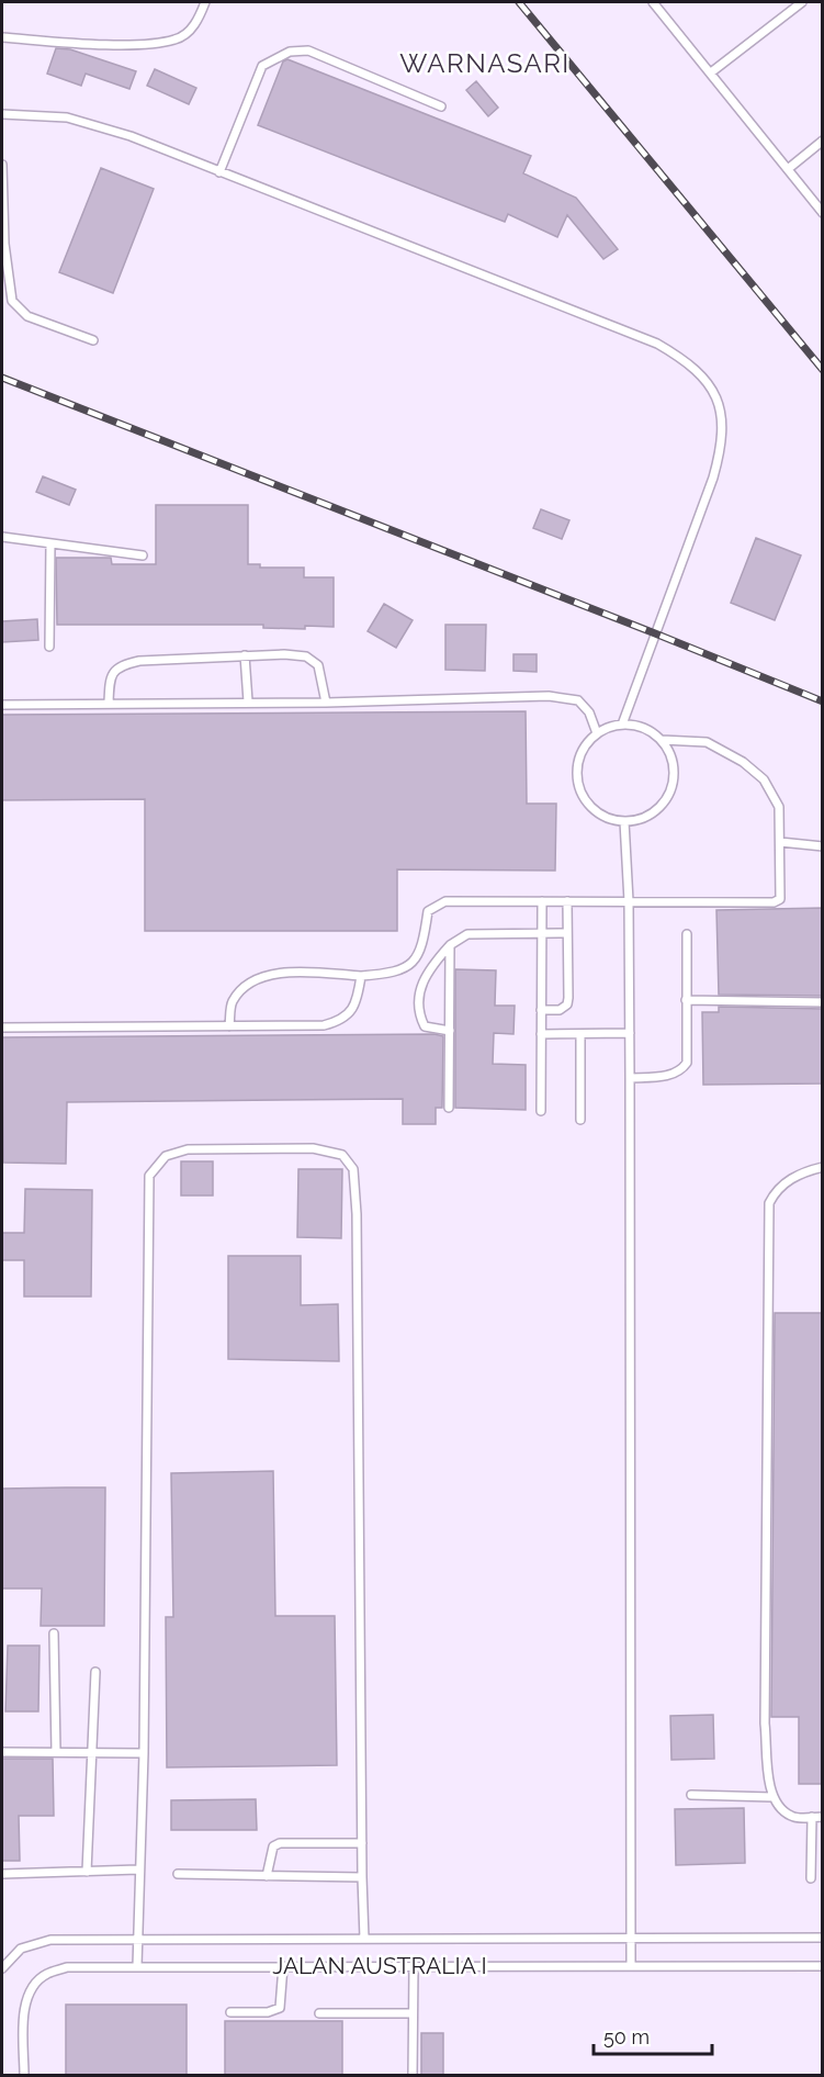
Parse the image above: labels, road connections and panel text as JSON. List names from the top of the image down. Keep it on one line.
{"streets":{"lane":["JALAN AUSTRALIA I"]},"districts":["WARNASARI"],"scale_bar":"50 m"}
